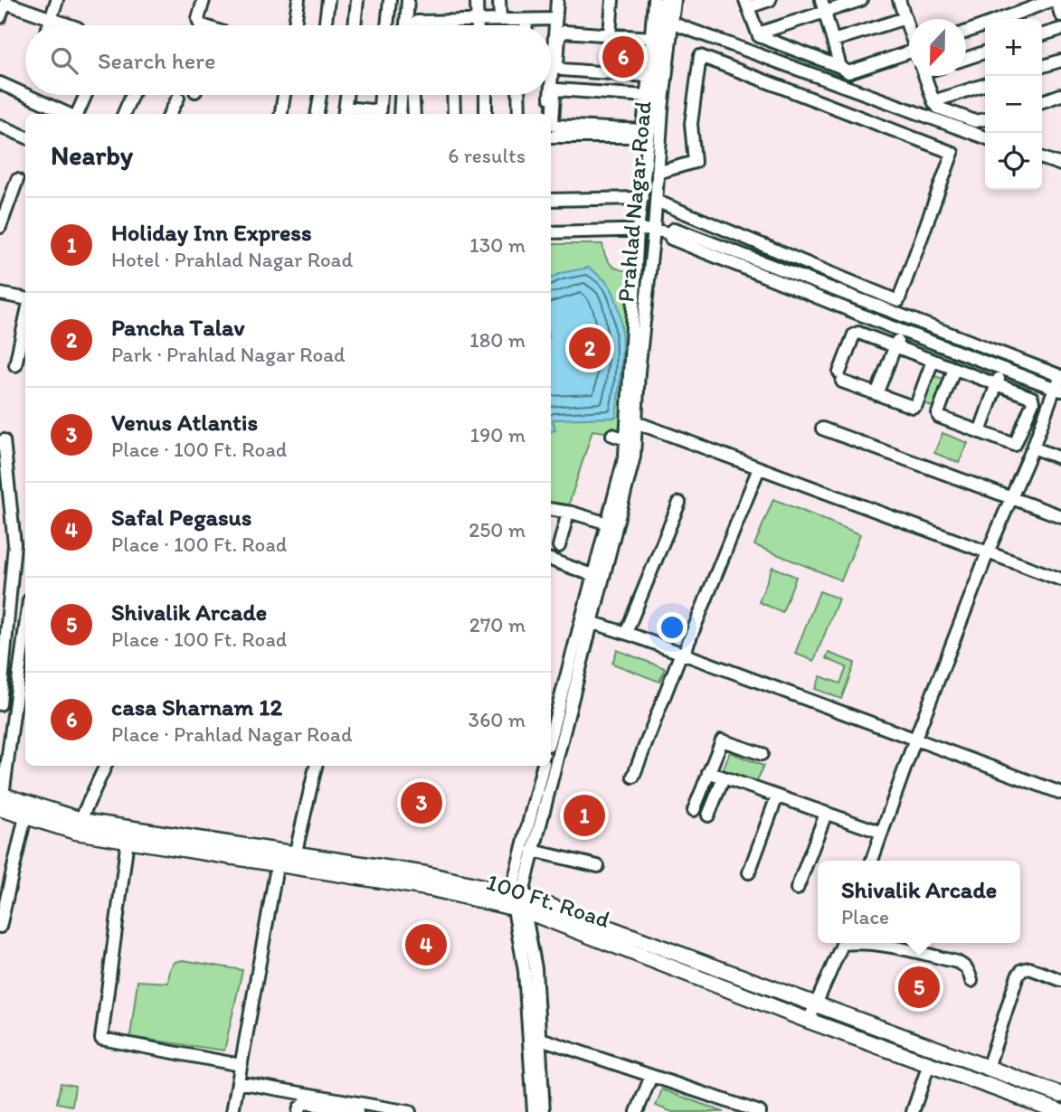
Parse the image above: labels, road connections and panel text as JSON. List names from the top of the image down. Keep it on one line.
{"streets":{"main road":["100 Ft. Road"],"street":["Prahlad Nagar Road"]},"crossings":[["Prahlad Nagar Road","100 Ft. Road"]],"north":"bottom","page":{"map_buttons":["+","−"],"search":"Search here","pins":["6","2","3","1","4","5"],"heading":["Nearby","6 results"],"list":[{"mark":"1","name":"Holiday Inn Express","note":"Hotel · Prahlad Nagar Road","value":"130 m"},{"mark":"2","name":"Pancha Talav","note":"Park · Prahlad Nagar Road","value":"180 m"},{"mark":"3","name":"Venus Atlantis","note":"Place · 100 Ft. Road","value":"190 m"},{"mark":"4","name":"Safal Pegasus","note":"Place · 100 Ft. Road","value":"250 m"},{"mark":"5","name":"Shivalik Arcade","note":"Place · 100 Ft. Road","value":"270 m"},{"mark":"6","name":"casa Sharnam 12","note":"Place · Prahlad Nagar Road","value":"360 m"}],"popup":["Shivalik Arcade","Place"]}}
